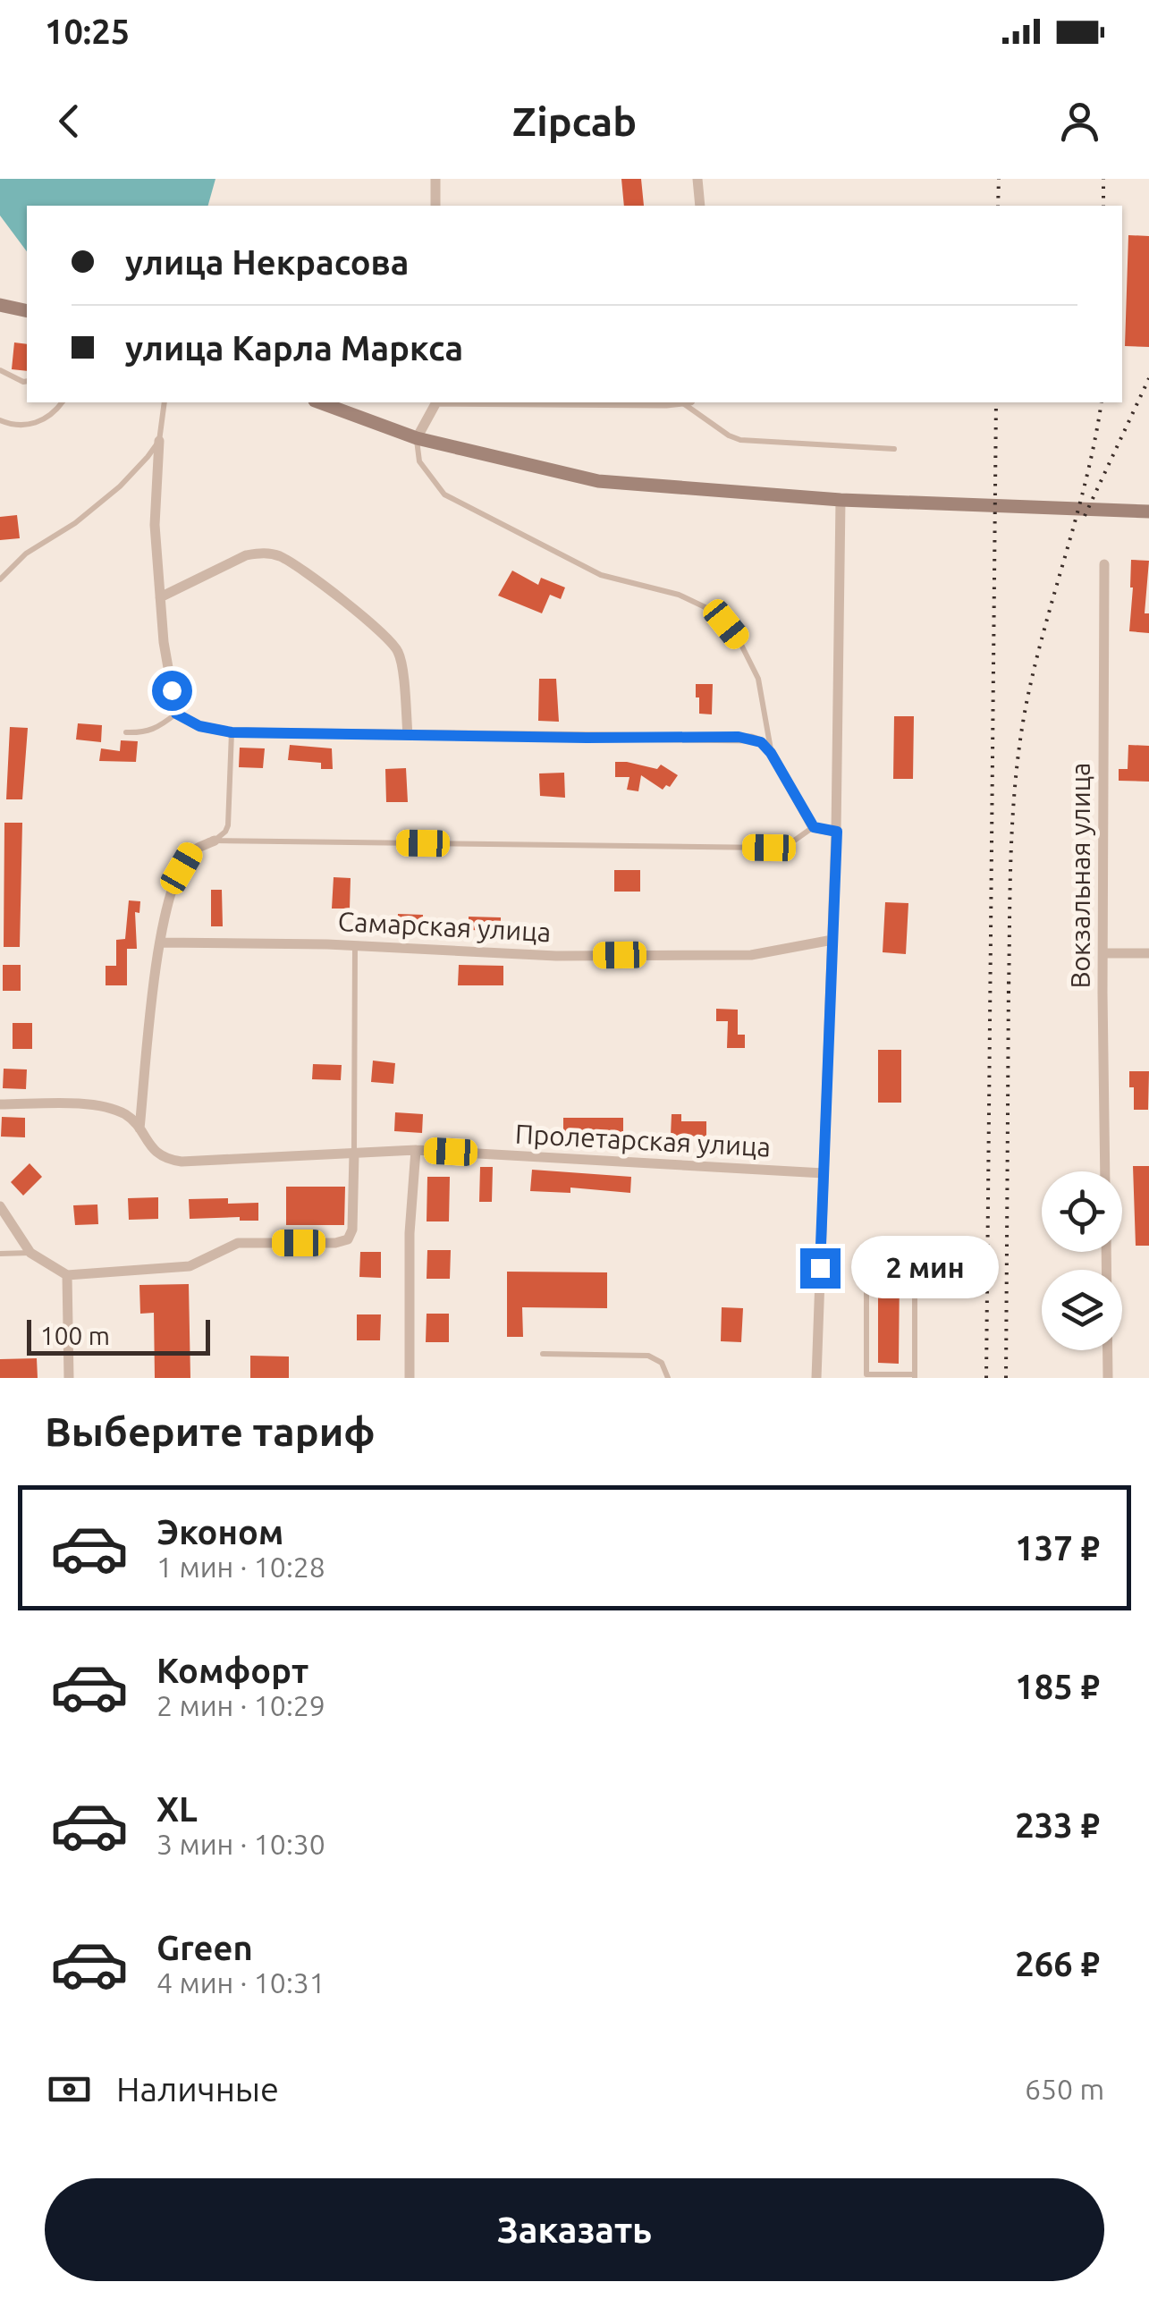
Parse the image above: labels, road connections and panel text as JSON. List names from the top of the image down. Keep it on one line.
{"streets":{"street":["Вокзальная улица","Самарская улица","Пролетарская улица"]},"scale_bar":"100 m","page":{"status":"10:25","header":"Zipcab","banner":["улица Некрасова","улица Карла Маркса"],"bubble":"2 мин","scale":"100 m","heading":"Выберите тариф","list":[{"name":"Эконом","note":"1 мин · 10:28","value":"137 ₽"},{"name":"Комфорт","note":"2 мин · 10:29","value":"185 ₽"},{"name":"XL","note":"3 мин · 10:30","value":"233 ₽"},{"name":"Green","note":"4 мин · 10:31","value":"266 ₽"}],"pay":["Наличные","650 m"],"buttons":"Заказать"}}
